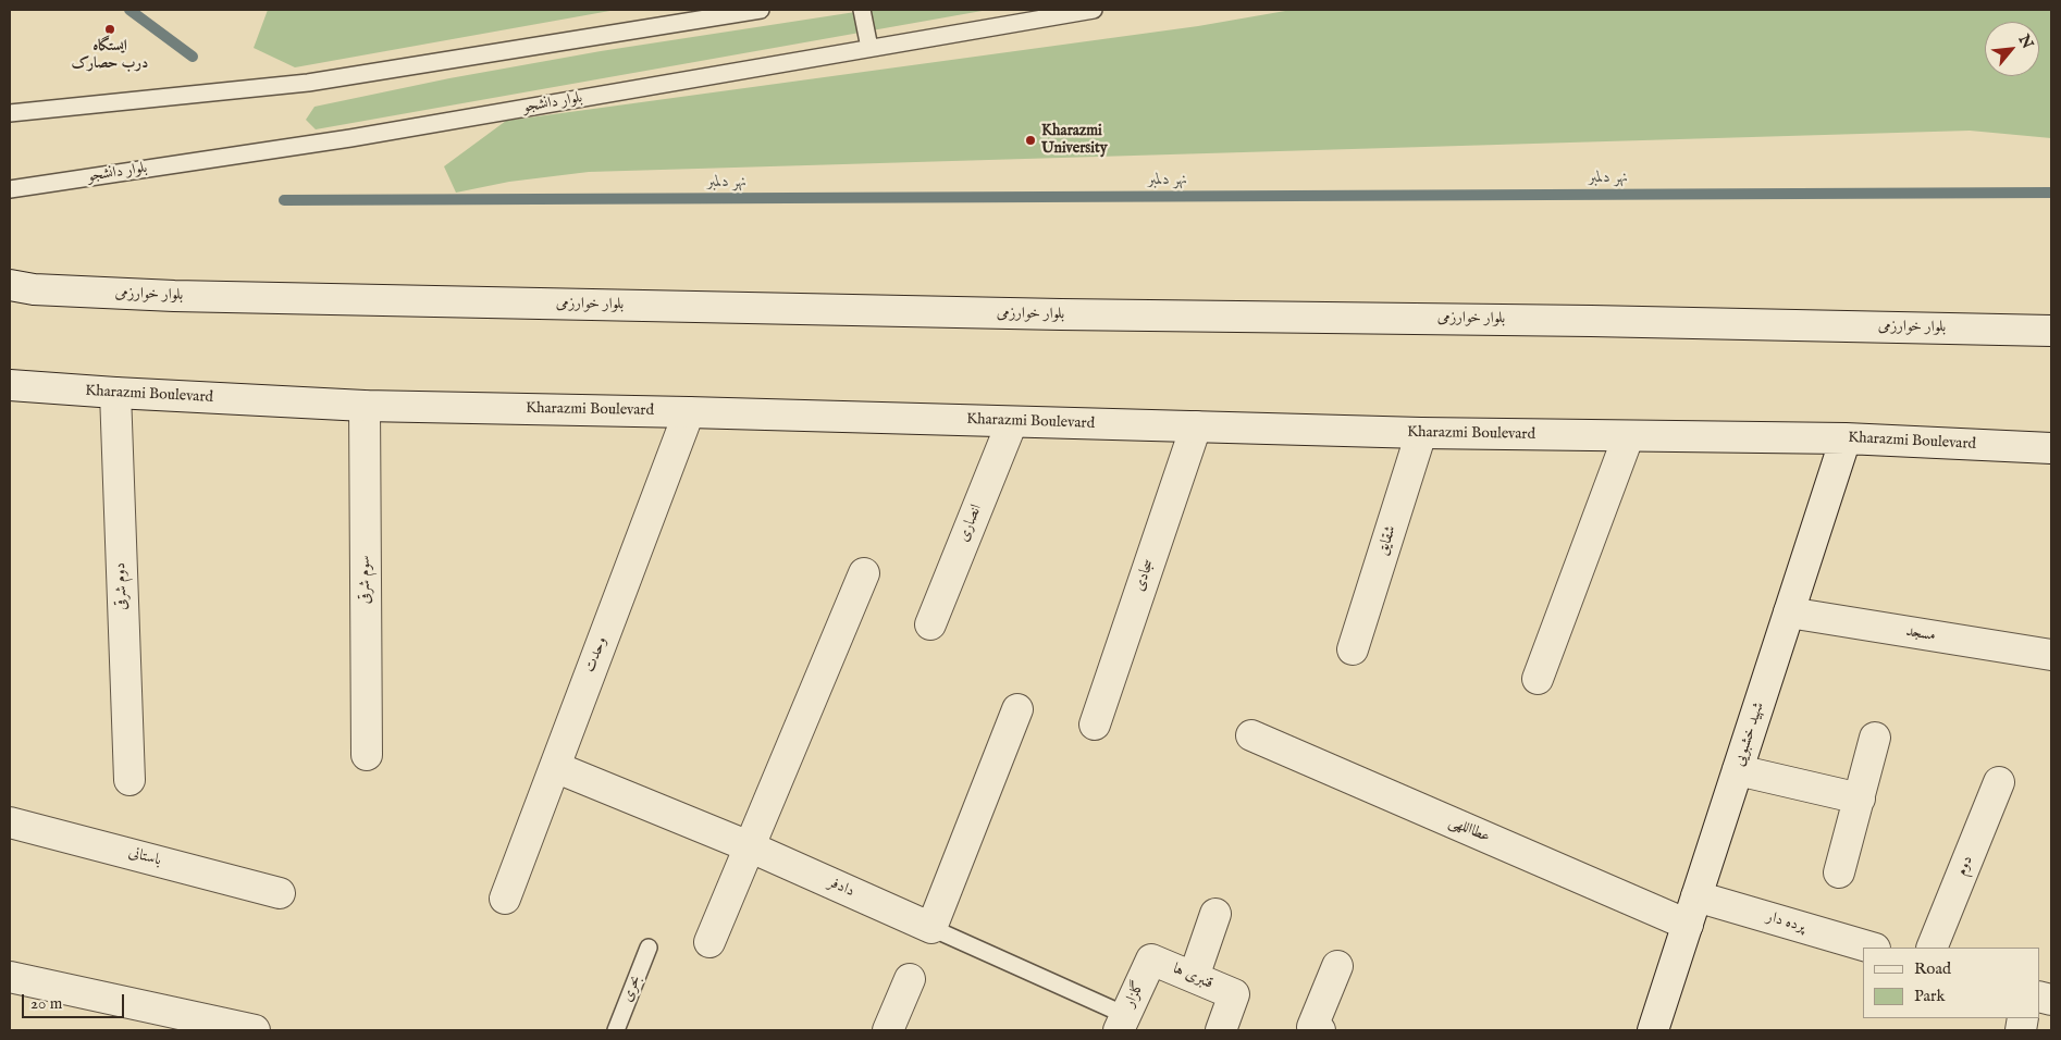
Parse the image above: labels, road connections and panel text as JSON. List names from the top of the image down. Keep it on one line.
{"streets":{"street":["بلوار خوارزمی","Kharazmi Boulevard","انصاری","شقایق","سجادی","سوم شرقی","دوم شرقی","مسجد","وحدت","شهید خشبویی","عطااللهی","باستانی","دوم","دادفر","پرده دار","قنبری ها","گلزار"],"lane":["بلوار دانشجو","بحری"]},"crossings":[["Kharazmi Boulevard","انصاری"],["Kharazmi Boulevard","شقایق"],["Kharazmi Boulevard","سجادی"],["Kharazmi Boulevard","سوم شرقی"],["Kharazmi Boulevard","دوم شرقی"],["Kharazmi Boulevard","وحدت"],["Kharazmi Boulevard","شهید خشبویی"],["مسجد","شهید خشبویی"],["وحدت","دادفر"],["شهید خشبویی","عطااللهی"],["شهید خشبویی","پرده دار"],["دادفر","گلزار"],["قنبری ها","گلزار"]],"water":["نهر دلمبر"],"places":["ایستگاه درب حصارک","Kharazmi University"],"legend":["Road","Park"],"scale_bar":"20 m","north":"top right"}
